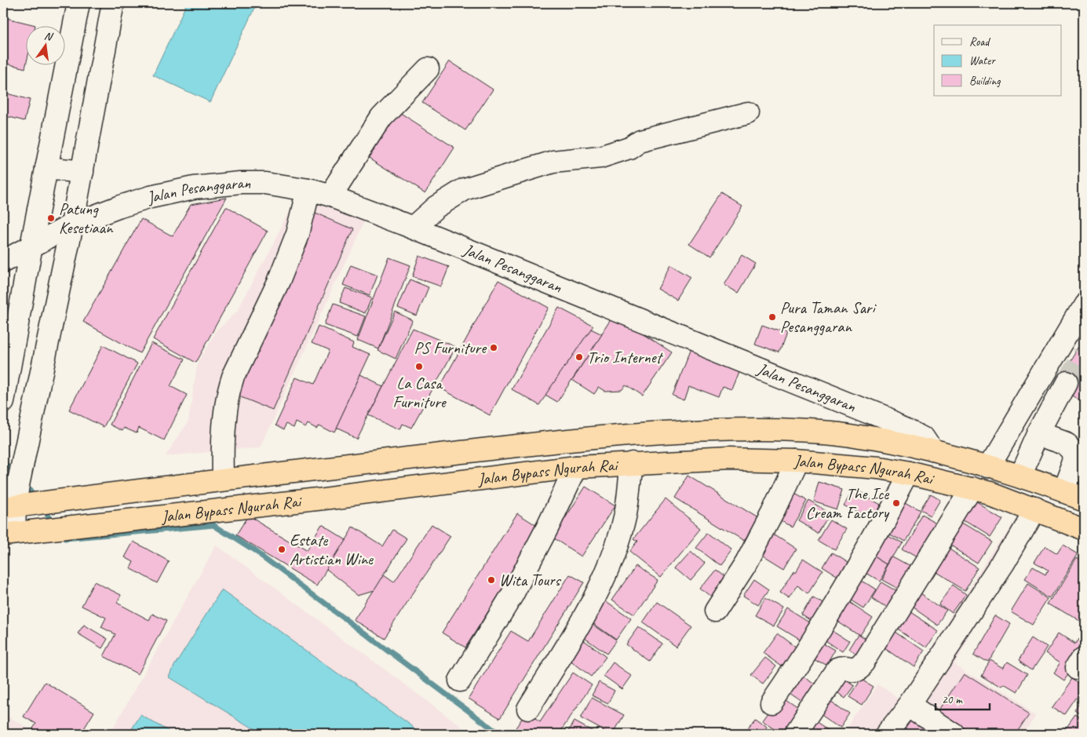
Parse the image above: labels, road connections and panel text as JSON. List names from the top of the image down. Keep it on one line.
{"streets":{"highway":["Jalan Bypass Ngurah Rai"],"street":["Jalan Pesanggaran"]},"crossings":[["Jalan Pesanggaran","Jalan Bypass Ngurah Rai"]],"places":["Patung Kesetiaan","Pura Taman Sari Pesanggaran","PS Furniture","Trio Internet","La Casa Furniture","The Ice Cream Factory","Estate Artistian Wine","Wita Tours"],"legend":["Road","Water","Building"],"scale_bar":"20 m","north":"top"}
